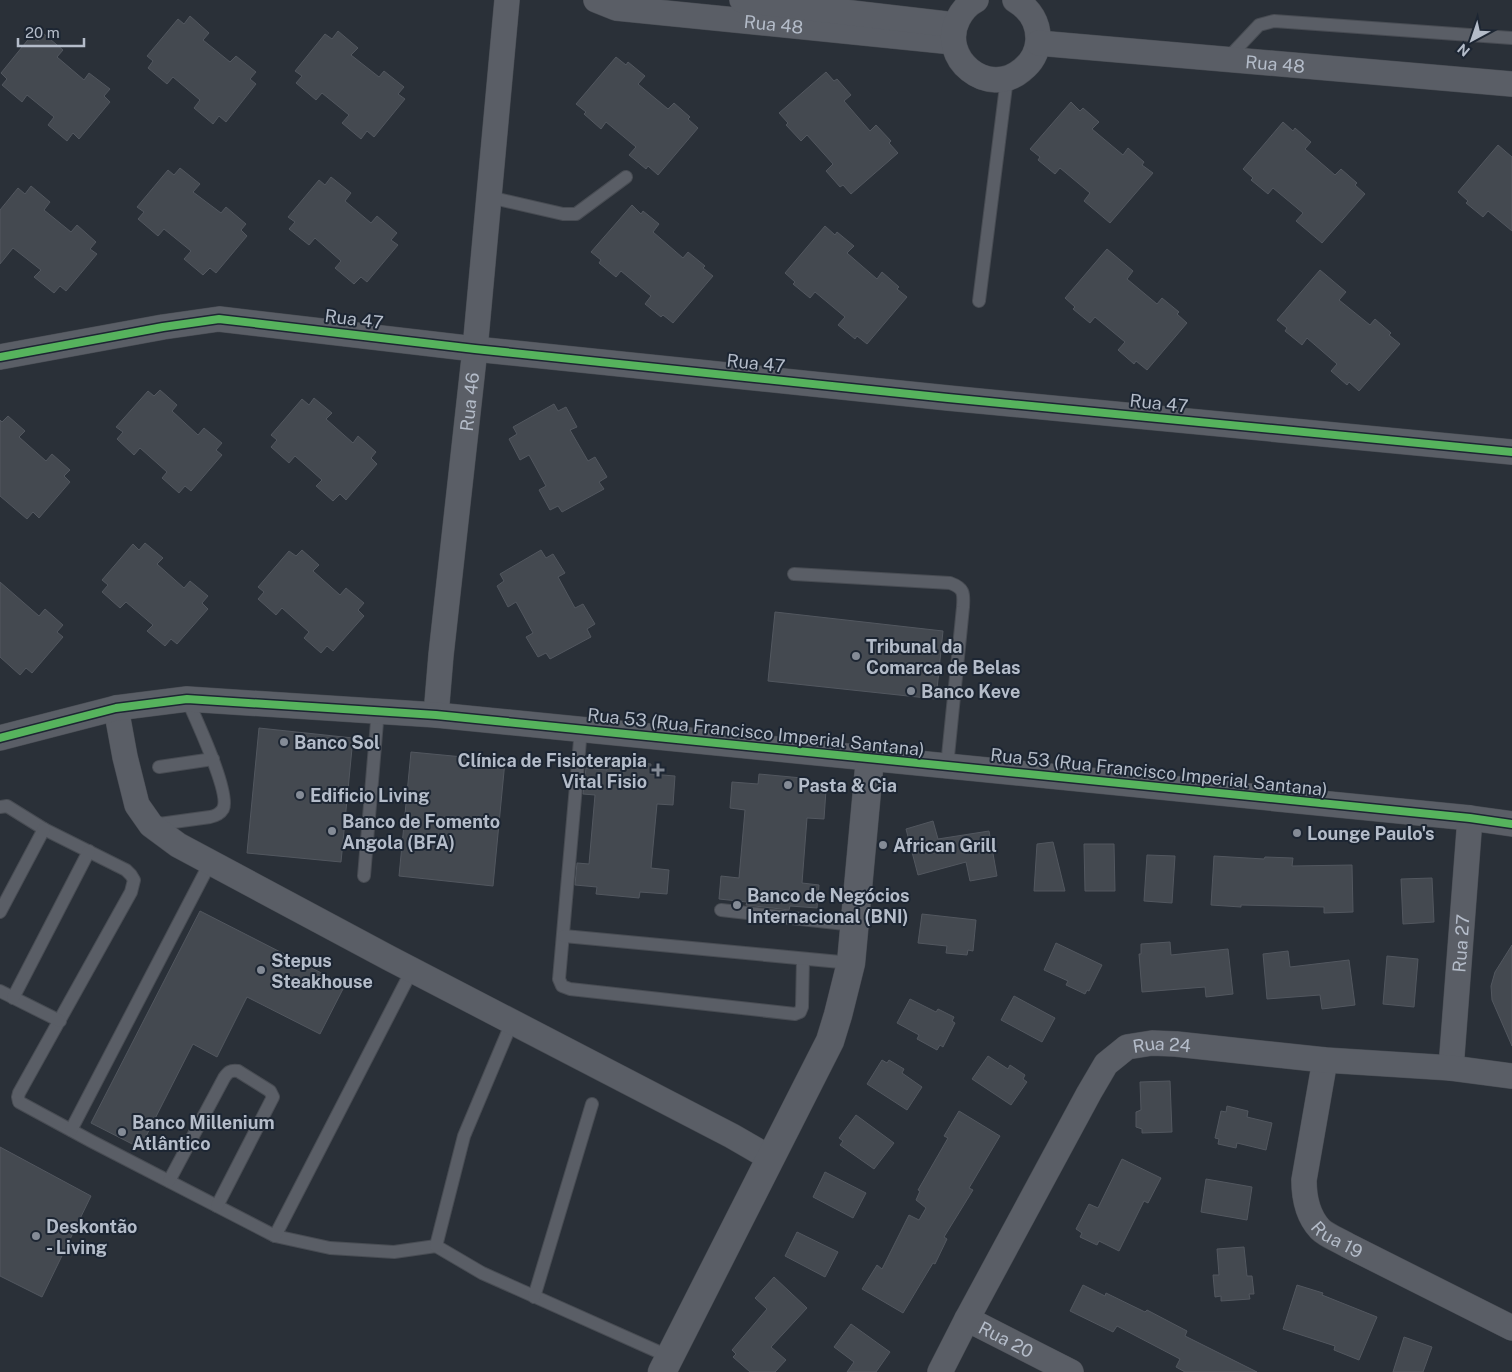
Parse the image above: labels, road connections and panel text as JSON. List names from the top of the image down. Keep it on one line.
{"streets":{"street":["Rua 48","Rua 47","Rua 46","Rua 53 (Rua Francisco Imperial Santana)","Rua 27","Rua 24","Rua 19","Rua 20"]},"crossings":[["Rua 47","Rua 46"],["Rua 46","Rua 53 (Rua Francisco Imperial Santana)"],["Rua 53 (Rua Francisco Imperial Santana)","Rua 27"],["Rua 27","Rua 24"],["Rua 24","Rua 19"],["Rua 24","Rua 20"]],"places":{"other":["Tribunal da Comarca de Belas","Banco Keve","Banco Sol","Pasta & Cia","Edificio Living","Banco de Fomento Angola (BFA)","Lounge Paulo's","African Grill","Banco de Negócios Internacional (BNI)","Stepus Steakhouse","Banco Millenium Atlântico","Deskontão - Living"],"health":["Clínica de Fisioterapia Vital Fisio"]},"scale_bar":"20 m","north":"bottom left"}
